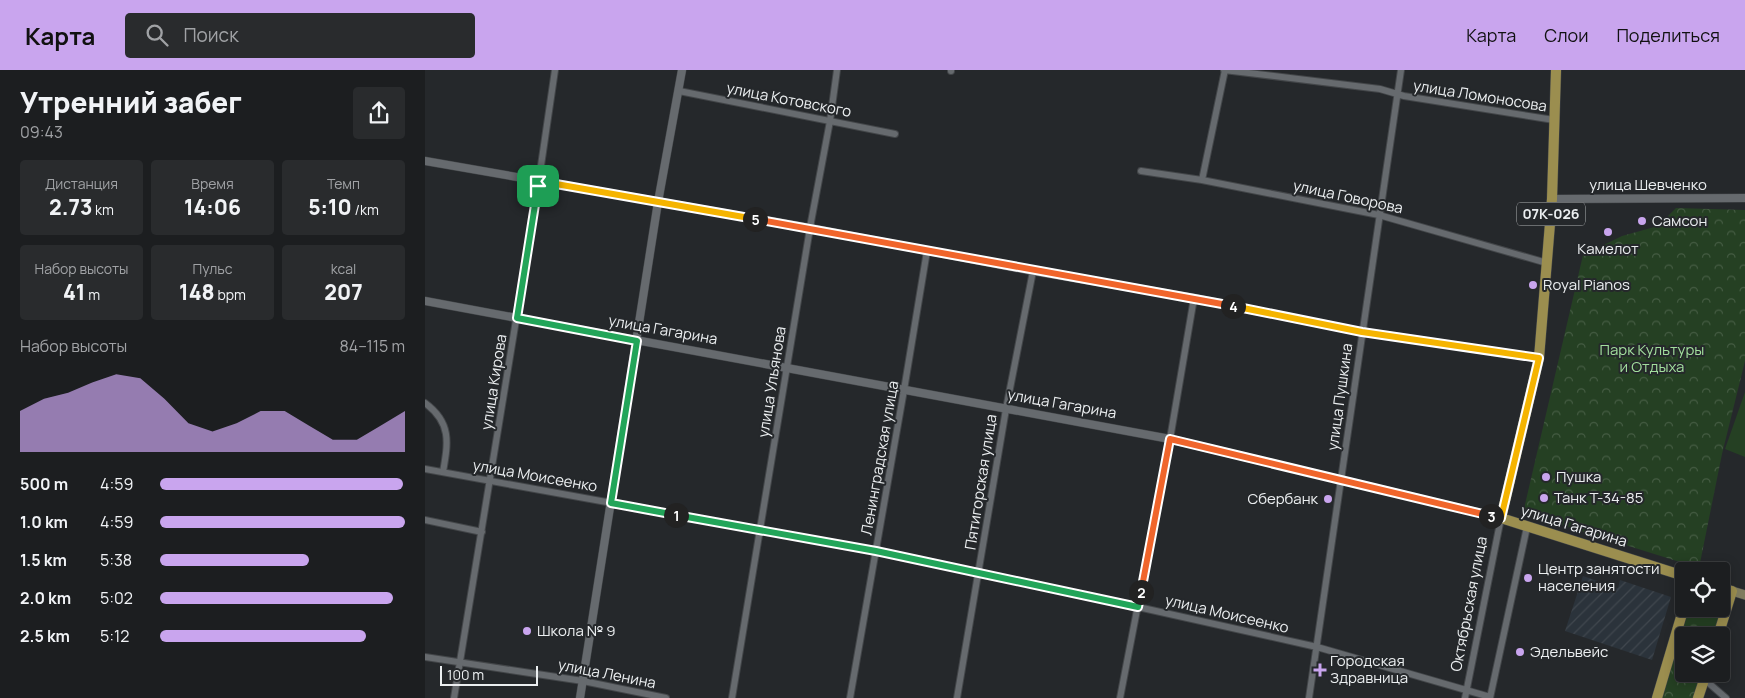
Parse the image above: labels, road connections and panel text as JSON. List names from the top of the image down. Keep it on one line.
{"streets":{"main road":["07К-026","улица Гагарина","Октябрьская улица"],"street":["улица Ломоносова","улица Котовского","улица Шевченко","улица Говорова","улица Кирова","улица Ульянова","улица Пушкина","Ленинградская улица","улица Моисеенко","Пятигорская улица","улица Ленина"]},"crossings":[["улица Ломоносова","улица Пушкина"],["улица Ломоносова","Октябрьская улица"],["улица Котовского","улица Ульянова"],["улица Шевченко","Октябрьская улица"],["улица Говорова","улица Пушкина"],["улица Говорова","Октябрьская улица"],["улица Гагарина","улица Кирова"],["улица Гагарина","улица Ульянова"],["улица Гагарина","улица Пушкина"],["улица Гагарина","Ленинградская улица"],["улица Гагарина","Пятигорская улица"],["улица Гагарина","Октябрьская улица"],["улица Кирова","улица Моисеенко"],["улица Кирова","улица Ленина"],["улица Ульянова","улица Моисеенко"],["улица Пушкина","улица Моисеенко"],["Ленинградская улица","улица Моисеенко"],["улица Моисеенко","Пятигорская улица"],["улица Моисеенко","Октябрьская улица"]],"parks":["Парк Культуры и Отдыха"],"places":{"other":["Самсон","Камелот","Royal Pianos","Пушка","Танк Т-34-85","Сбербанк","Центр занятости населения","Школа № 9","Эдельвейс"],"health":["Городская Здравница"]},"scale_bar":"100 m","page":{"header":"Карта","search":"Поиск","nav":["Карта","Слои","Поделиться"],"heading":["Утренний забег","09:43"],"stats":[["Дистанция","2.73 km"],["Время","14:06"],["Темп","5:10 /km"],["Набор высоты","41 m"],["Пульс","148 bpm"],["kcal","207"]],"pins":["5","4","1","3","2"],"chart":["Набор высоты","84–115 m"],"list":[{"name":"500 m","note":"4:59"},{"name":"1.0 km","note":"4:59"},{"name":"1.5 km","note":"5:38"},{"name":"2.0 km","note":"5:02"},{"name":"2.5 km","note":"5:12"}],"scale":"100 m"}}
